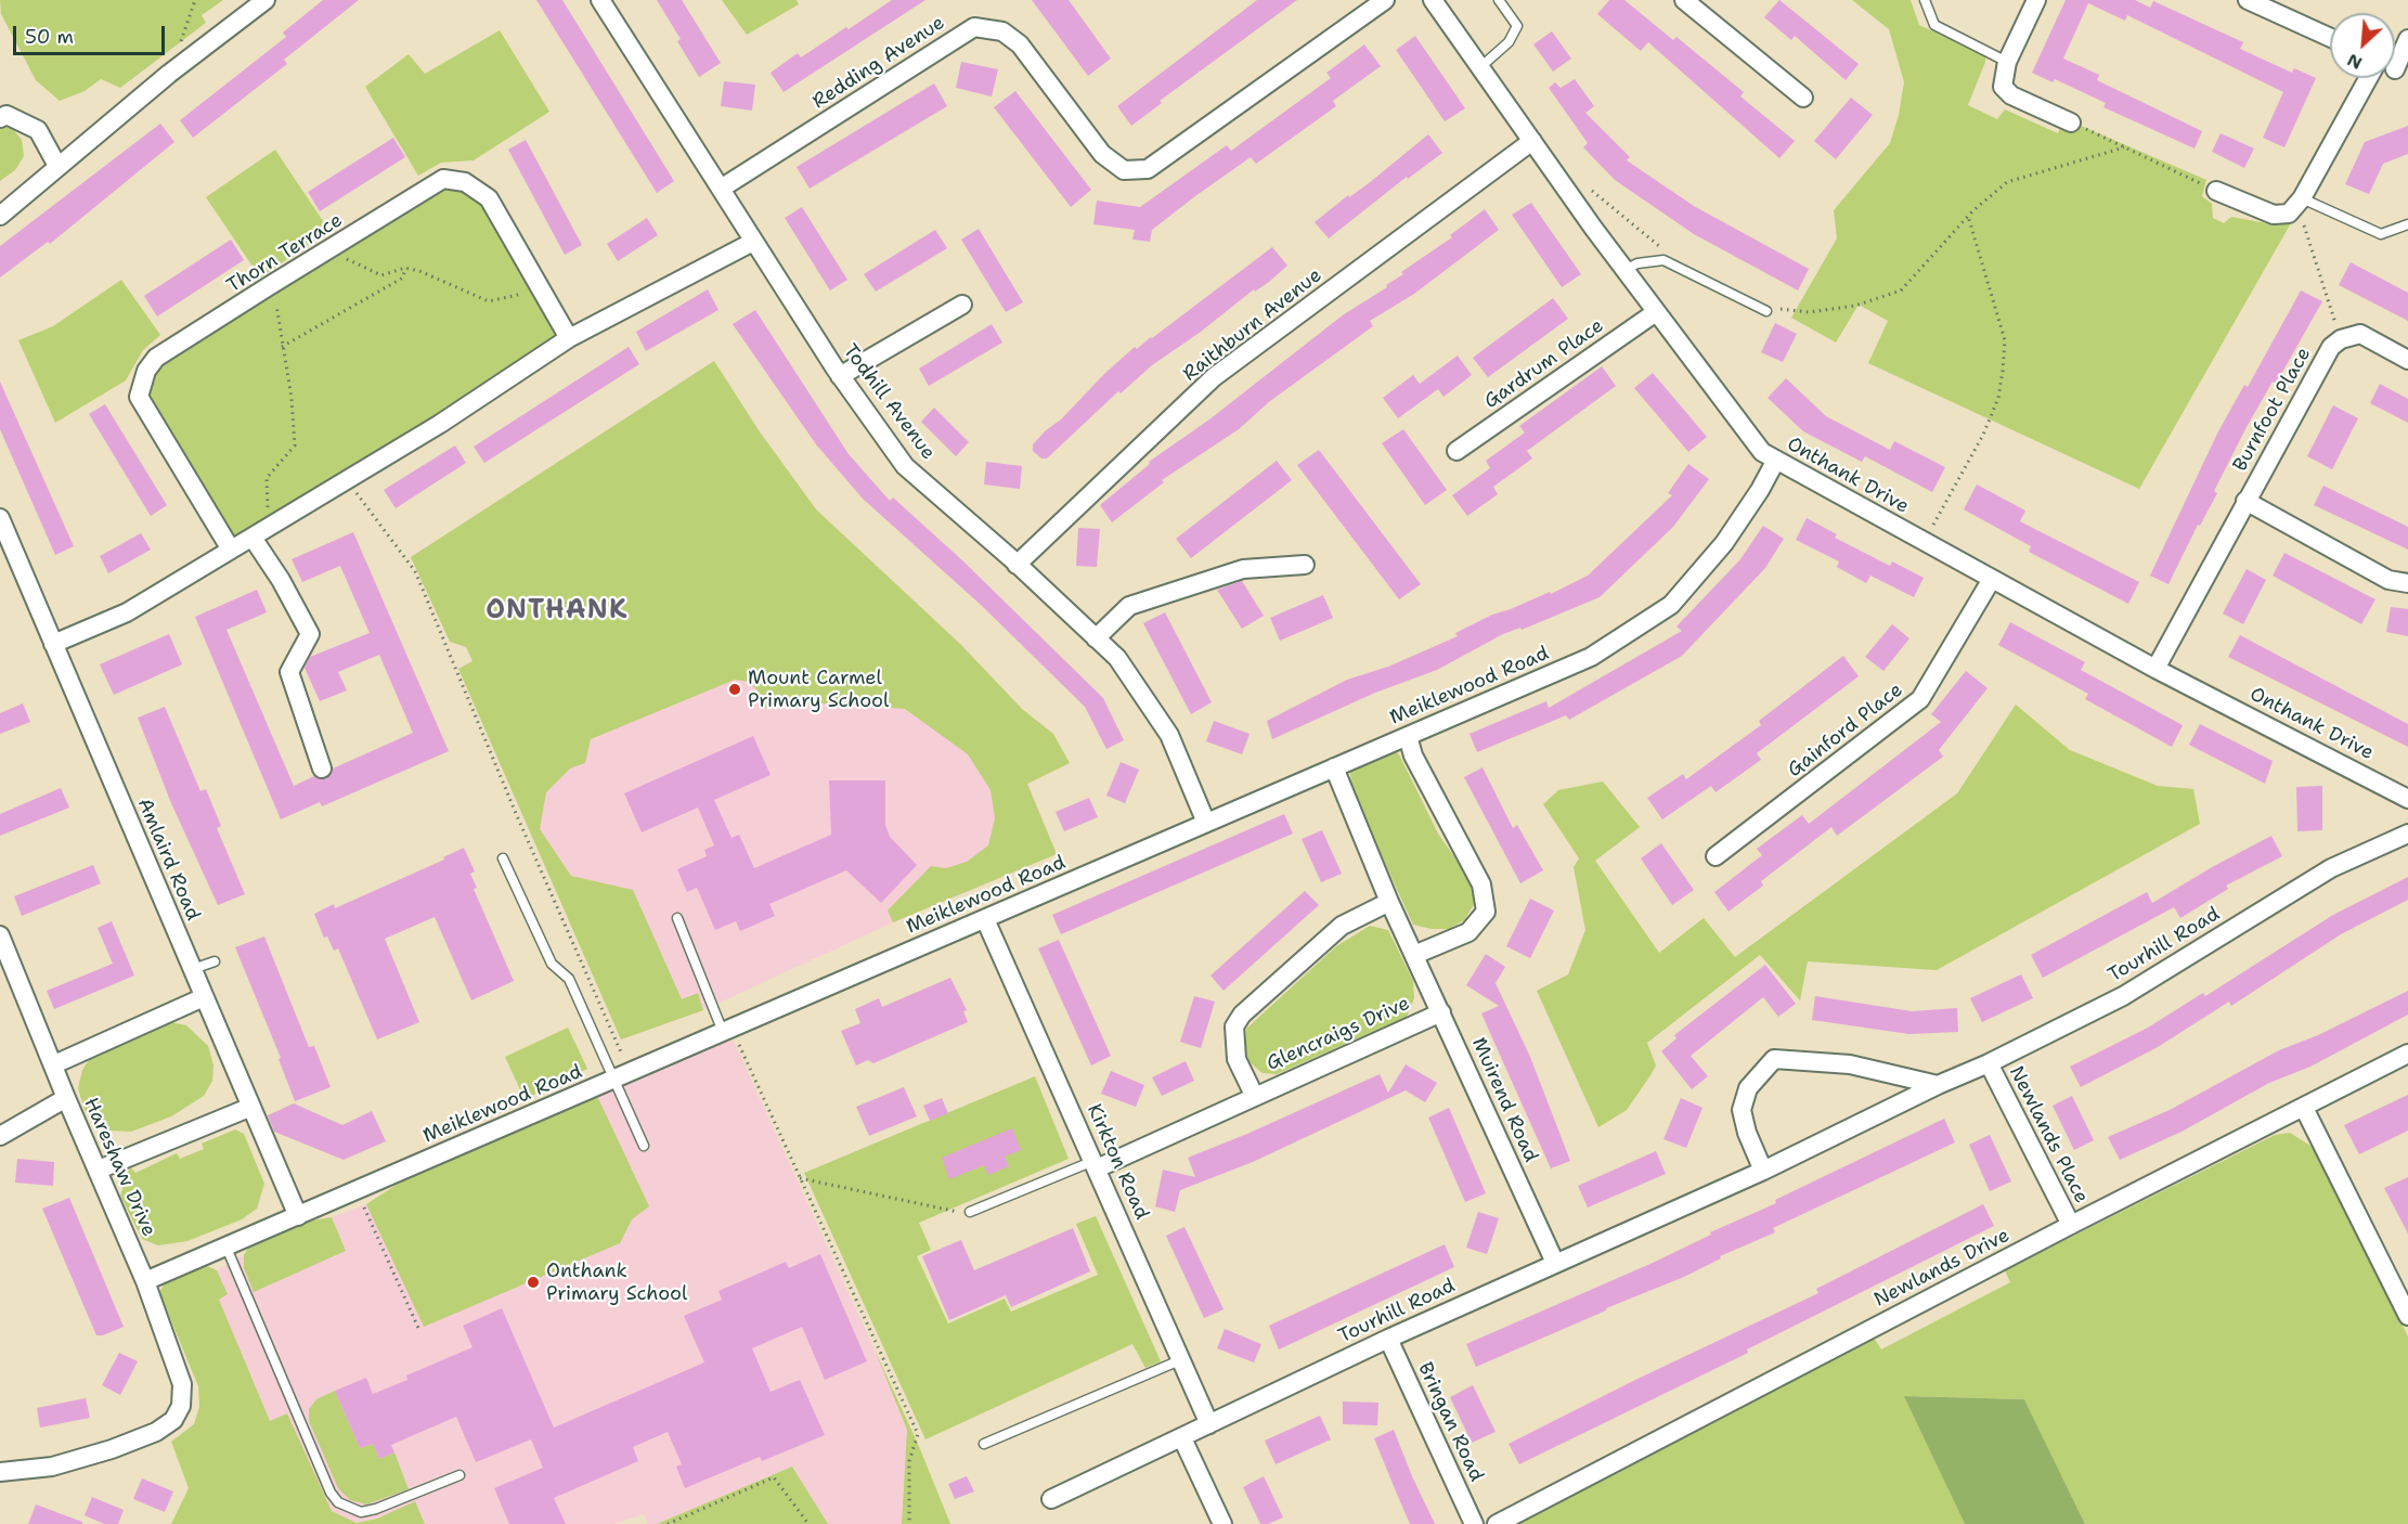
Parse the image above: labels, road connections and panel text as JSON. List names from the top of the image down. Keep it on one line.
{"streets":{"street":["Redding Avenue","Thorn Terrace","Raithburn Avenue","Gardrum Place","Todhill Avenue","Burnfoot Place","Onthank Drive","Meiklewood Road","Gainford Place","Amlaird Road","Tourhill Road","Glencraigs Drive","Muirend Road","Newlands Place","Kirkton Road","Hareshaw Drive","Newlands Drive","Bringan Road"]},"crossings":[["Redding Avenue","Todhill Avenue"],["Raithburn Avenue","Todhill Avenue"],["Raithburn Avenue","Onthank Drive"],["Gardrum Place","Onthank Drive"],["Todhill Avenue","Meiklewood Road"],["Burnfoot Place","Onthank Drive"],["Onthank Drive","Meiklewood Road"],["Onthank Drive","Gainford Place"],["Meiklewood Road","Amlaird Road"],["Meiklewood Road","Muirend Road"],["Meiklewood Road","Kirkton Road"],["Meiklewood Road","Hareshaw Drive"],["Tourhill Road","Muirend Road"],["Tourhill Road","Newlands Place"],["Tourhill Road","Kirkton Road"],["Tourhill Road","Bringan Road"],["Glencraigs Drive","Muirend Road"],["Glencraigs Drive","Kirkton Road"],["Newlands Place","Newlands Drive"]],"districts":["ONTHANK"],"places":["Mount Carmel Primary School","Onthank Primary School"],"scale_bar":"50 m","north":"bottom left"}
